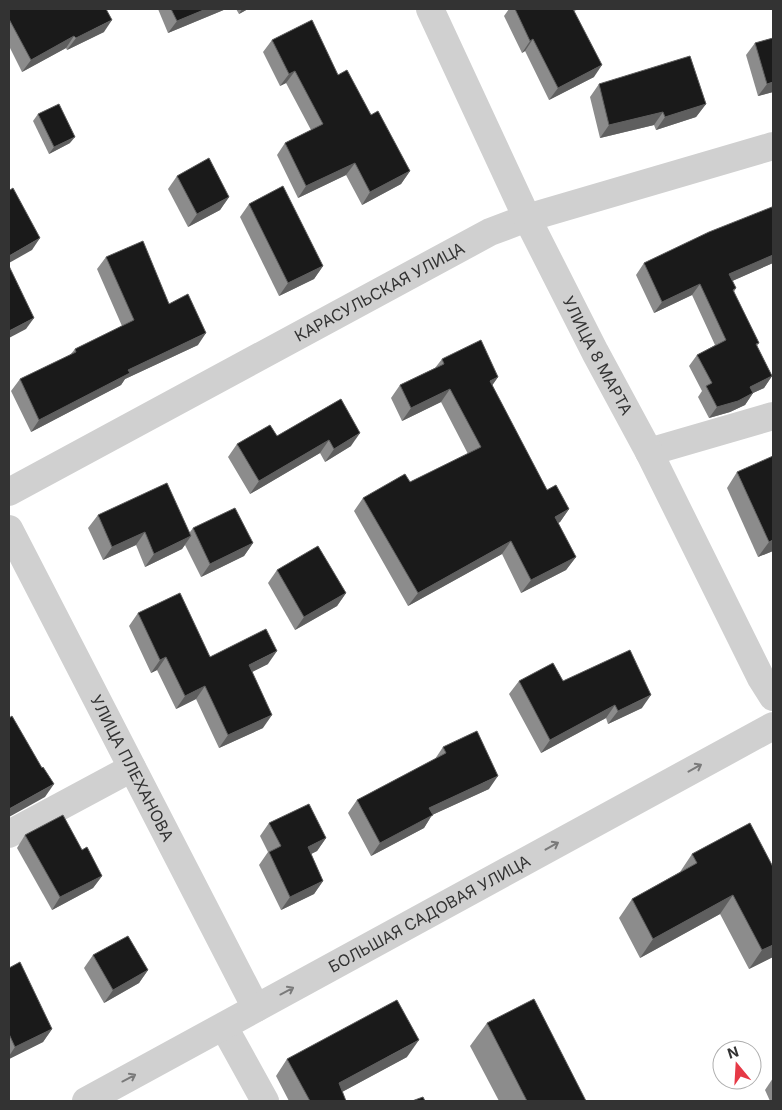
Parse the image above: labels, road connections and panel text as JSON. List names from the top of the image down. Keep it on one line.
{"streets":{"street":["КАРАСУЛЬСКАЯ УЛИЦА","УЛИЦА 8 МАРТА","УЛИЦА ПЛЕХАНОВА","БОЛЬШАЯ САДОВАЯ УЛИЦА"]},"crossings":[["КАРАСУЛЬСКАЯ УЛИЦА","УЛИЦА 8 МАРТА"],["УЛИЦА ПЛЕХАНОВА","БОЛЬШАЯ САДОВАЯ УЛИЦА"]],"one_way":["БОЛЬШАЯ САДОВАЯ УЛИЦА"],"north":"top"}
